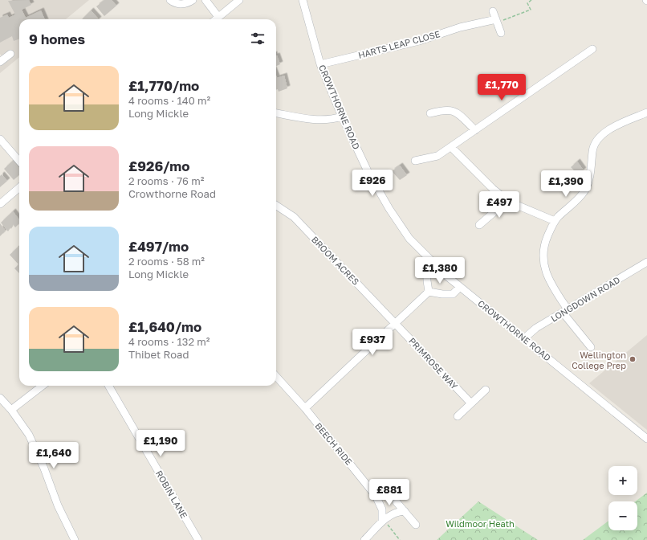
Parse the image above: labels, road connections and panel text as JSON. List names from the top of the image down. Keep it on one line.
{"streets":{"street":["HARTS LEAP CLOSE","CROWTHORNE ROAD","BROOM ACRES","LONGDOWN ROAD","PRIMROSE WAY","BEECH RIDE","ROBIN LANE"]},"crossings":[["HARTS LEAP CLOSE","CROWTHORNE ROAD"],["CROWTHORNE ROAD","LONGDOWN ROAD"],["BROOM ACRES","PRIMROSE WAY"]],"parks":["Wildmoor Heath"],"places":["Wellington College Prep"],"page":{"heading":"9 homes","list":[{"name":"£1,770/mo","note":"4 rooms · 140 m² · Long Mickle"},{"name":"£926/mo","note":"2 rooms · 76 m² · Crowthorne Road"},{"name":"£497/mo","note":"2 rooms · 58 m² · Long Mickle"},{"name":"£1,640/mo","note":"4 rooms · 132 m² · Thibet Road"}],"price":["£1,770","£926","£1,390","£497","£1,380","£937","£1,190","£1,640","£881"],"map_buttons":["+","−"]}}
